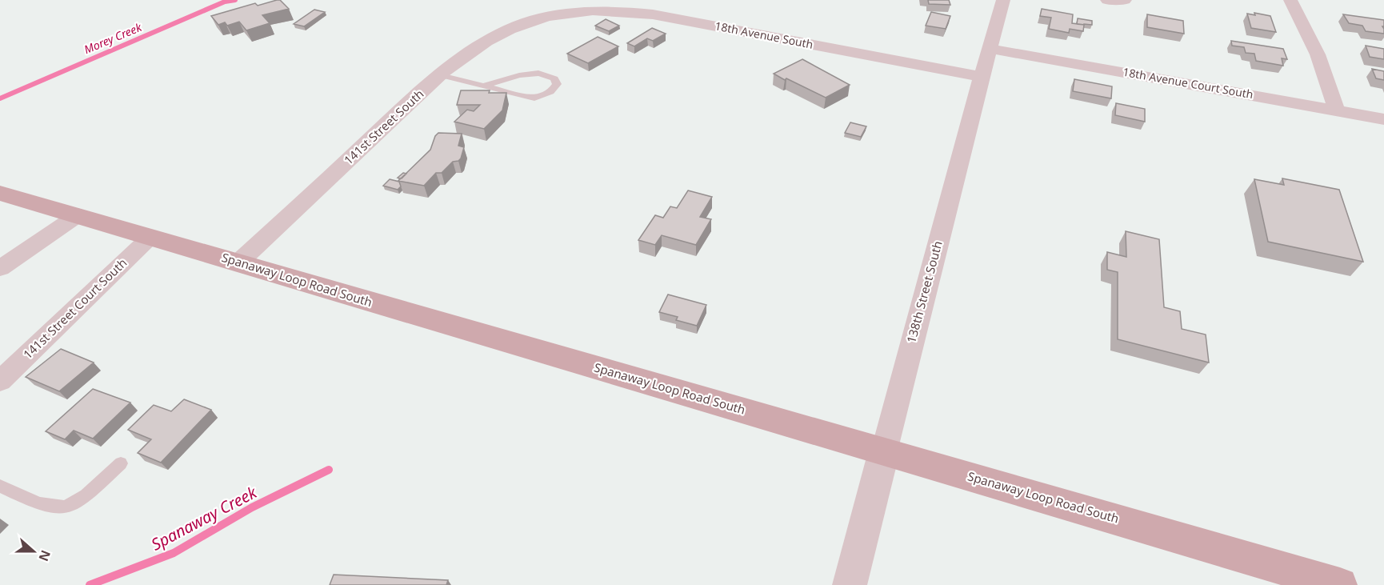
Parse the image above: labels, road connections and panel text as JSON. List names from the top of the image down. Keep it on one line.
{"streets":{"main road":["Spanaway Loop Road South"],"street":["18th Avenue South","18th Avenue Court South","141st Street South","138th Street South","141st Street Court South"]},"crossings":[["18th Avenue South","141st Street South"],["18th Avenue South","138th Street South"],["18th Avenue Court South","138th Street South"],["141st Street South","Spanaway Loop Road South"],["Spanaway Loop Road South","138th Street South"],["Spanaway Loop Road South","141st Street Court South"]],"water":["Morey Creek","Spanaway Creek"],"north":"right"}
